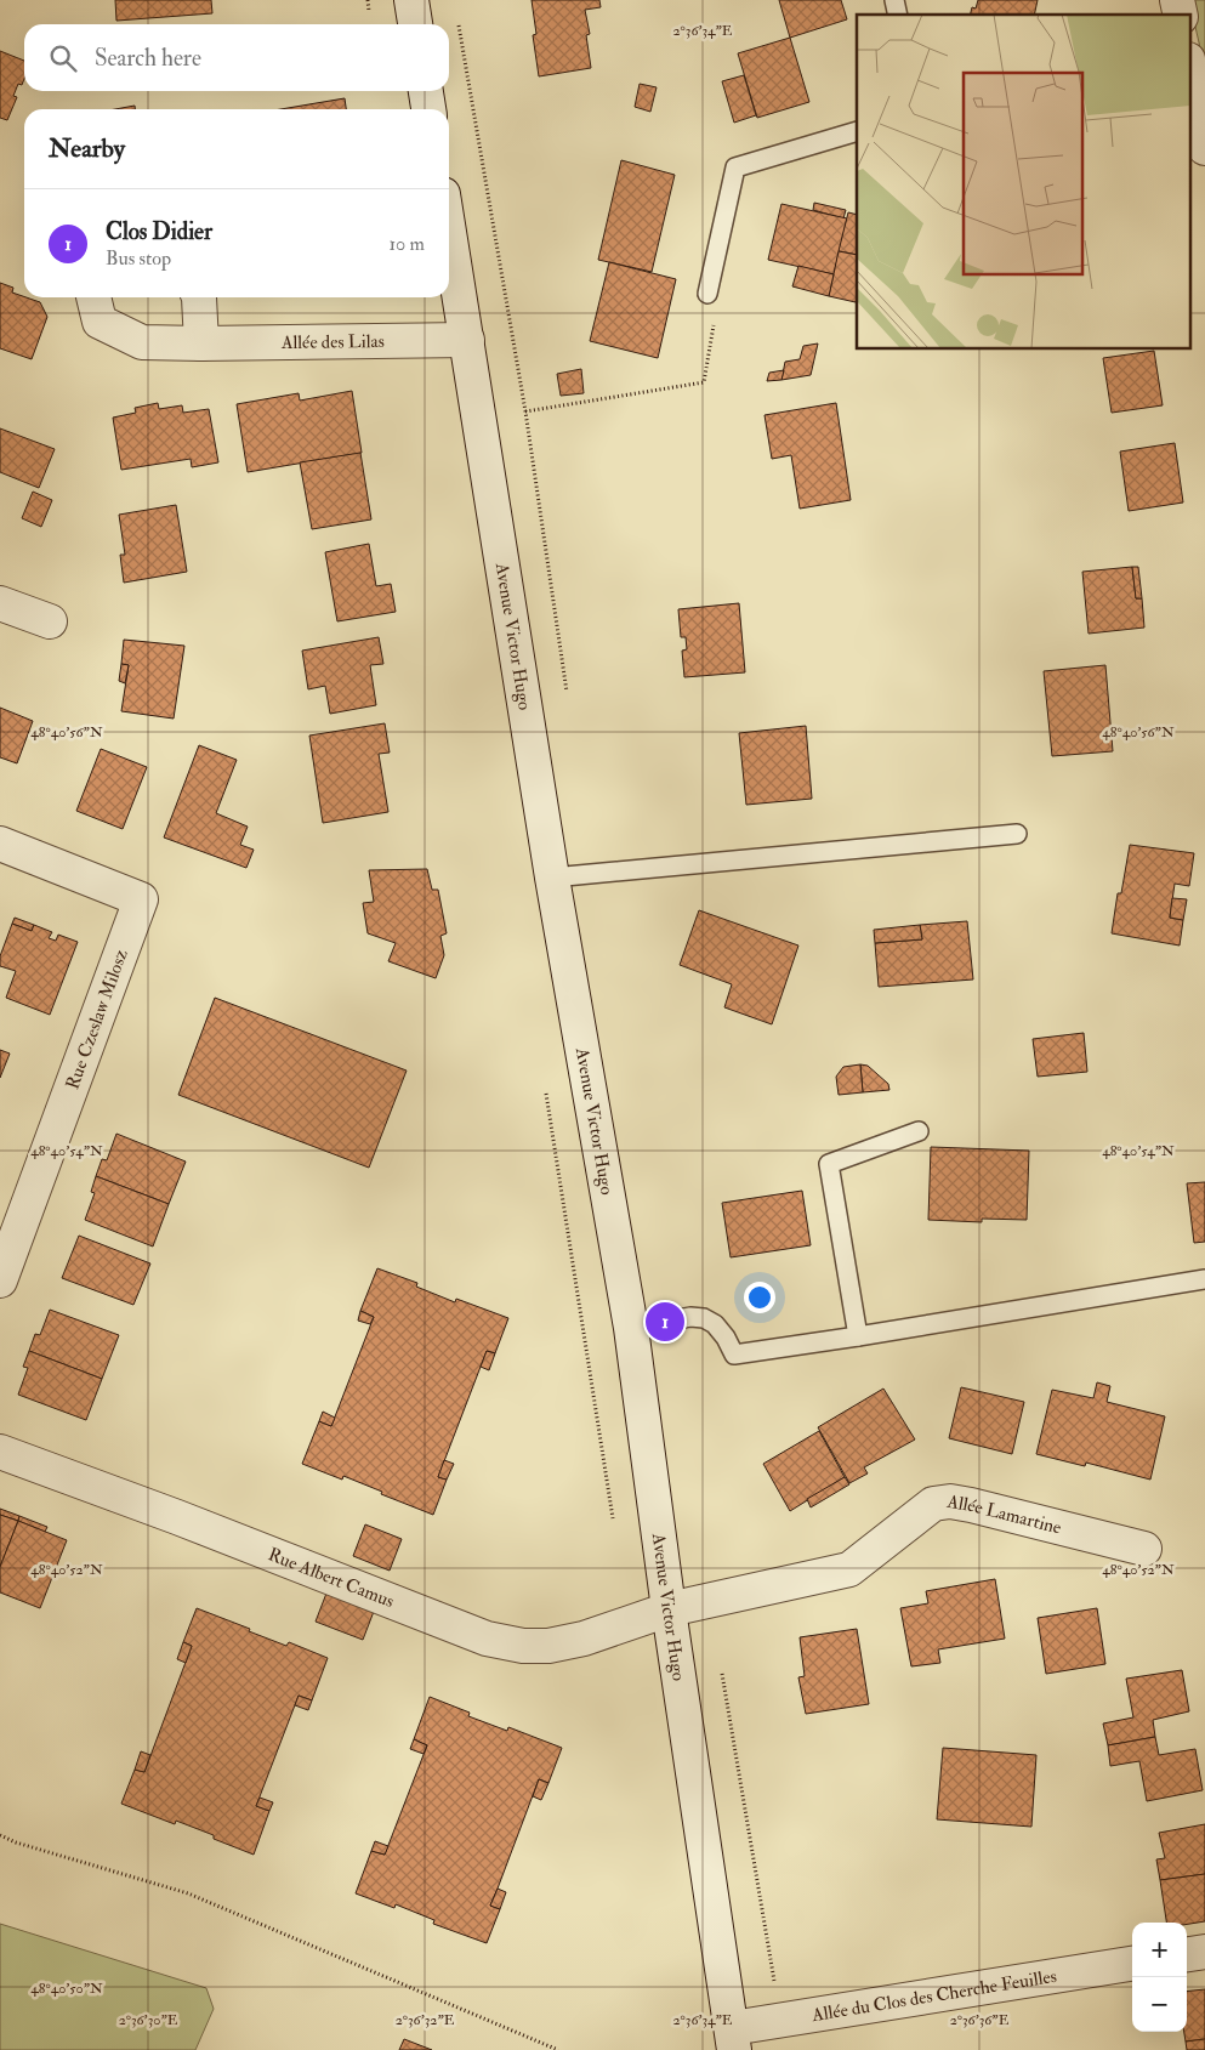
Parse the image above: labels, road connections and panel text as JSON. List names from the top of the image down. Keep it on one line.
{"streets":{"street":["Allée des Lilas","Avenue Victor Hugo","Rue Czeslaw Milosz","Allée Lamartine","Rue Albert Camus","Allée du Clos des Cherche Feuilles"]},"crossings":[["Allée des Lilas","Avenue Victor Hugo"],["Avenue Victor Hugo","Allée Lamartine"],["Avenue Victor Hugo","Rue Albert Camus"],["Avenue Victor Hugo","Allée du Clos des Cherche Feuilles"],["Allée Lamartine","Rue Albert Camus"]],"page":{"search":"Search here","heading":"Nearby","list":[{"mark":"1","name":"Clos Didier","note":"Bus stop","value":"10 m"}],"pins":"1","map_buttons":["+","−"]},"coordinates":["2°36'34\"E","48°40'56\"N","48°40'54\"N","48°40'52\"N","48°40'50\"N","2°36'30\"E","2°36'32\"E","2°36'36\"E"]}
